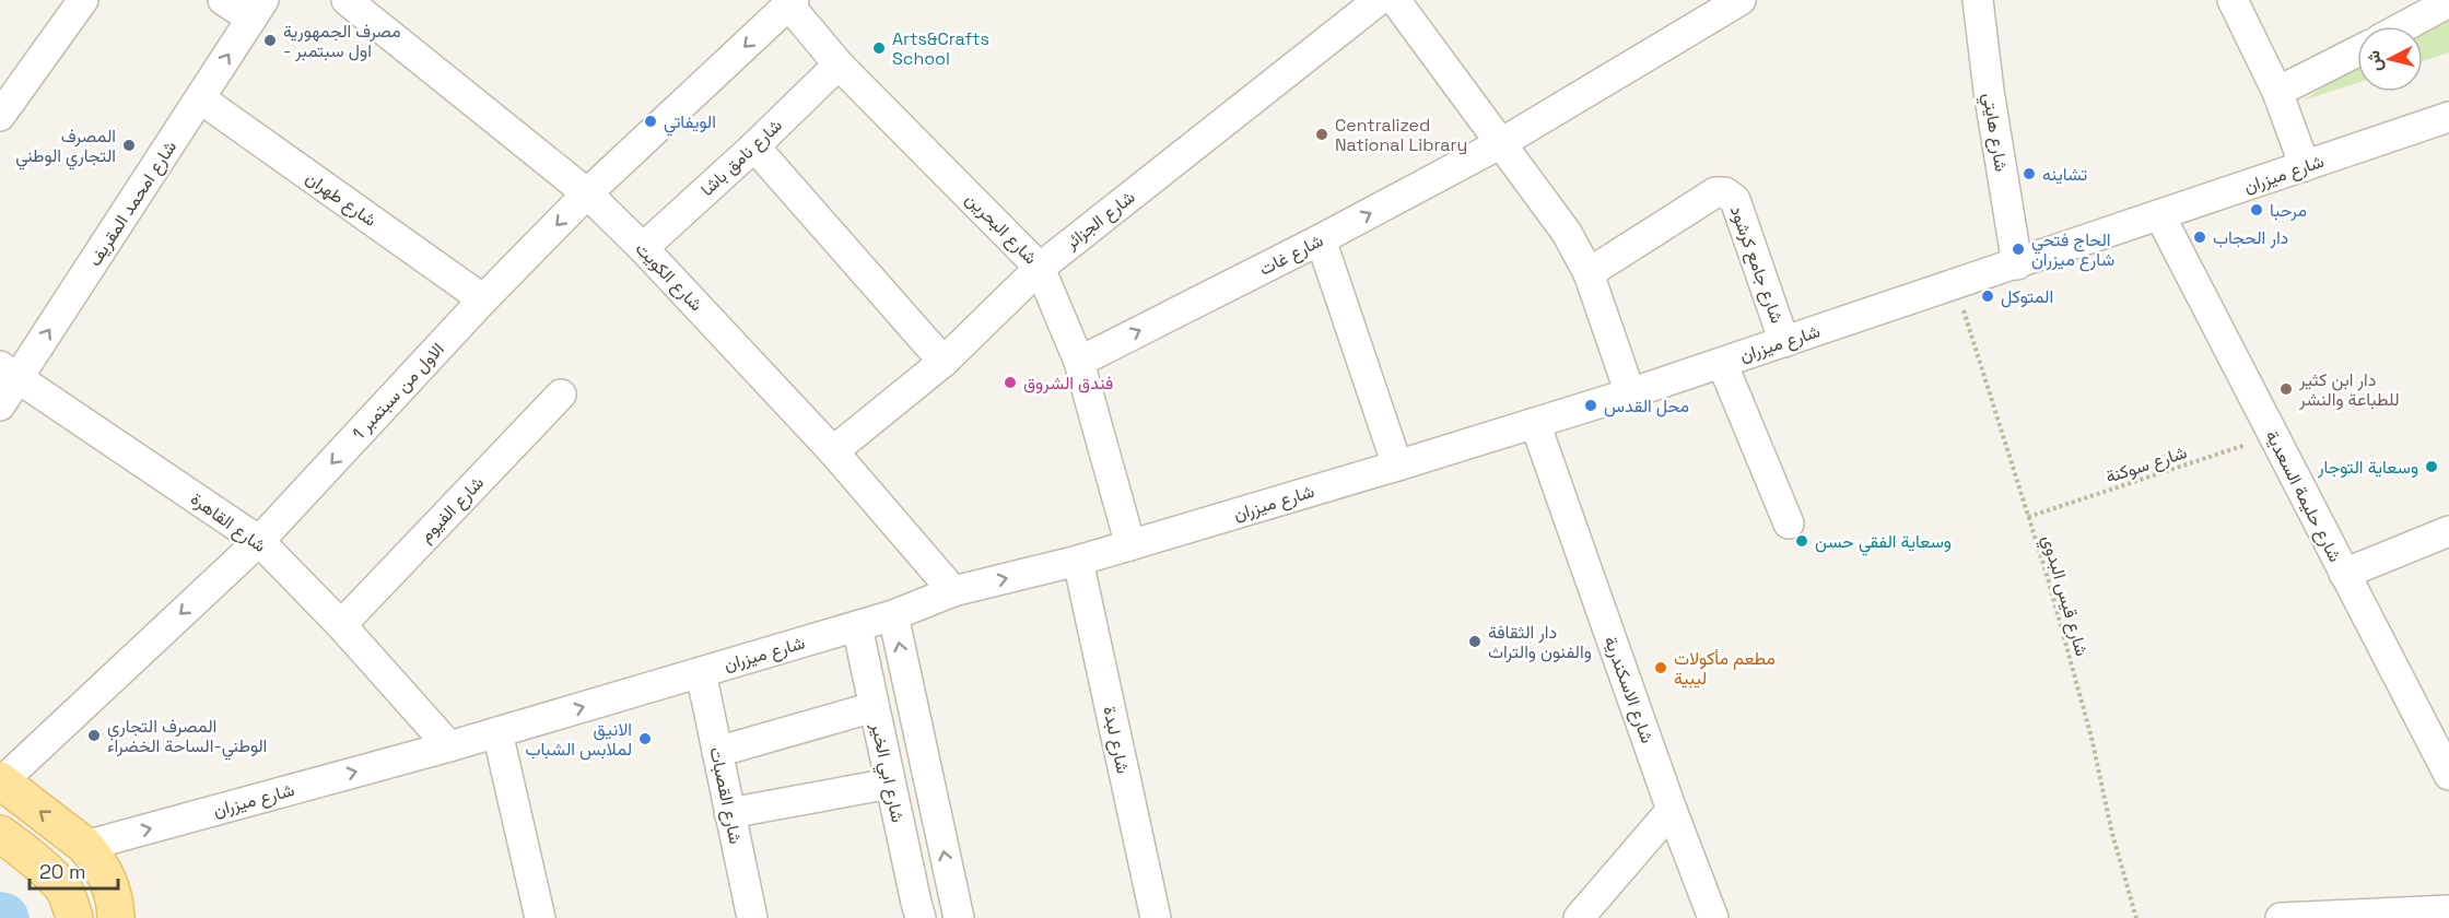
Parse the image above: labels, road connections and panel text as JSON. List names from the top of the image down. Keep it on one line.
{"streets":{"street":["شارع هايتي","شارع نامق باشا","شارع ميزران","شارع طهران","شارع امحمد المقريف","شارع الجزائر","شارع البحرين","شارع غات","شارع جامع كرشود","شارع الكويت","الاول من سبتمبر 1","شارع حليمة السعدية","شارع الفيوم","شارع القاهرة","شارع الاسكندرية","شارع لبدة","شارع ابي الخير","شارع القصبات"],"path":["شارع سوكنة","شارع قيس البدوي"]},"crossings":[["شارع هايتي","شارع ميزران"],["شارع نامق باشا","شارع البحرين"],["شارع نامق باشا","شارع الكويت"],["شارع ميزران","شارع البحرين"],["شارع ميزران","شارع جامع كرشود"],["شارع ميزران","شارع الكويت"],["شارع ميزران","شارع حليمة السعدية"],["شارع ميزران","شارع القاهرة"],["شارع ميزران","شارع قيس البدوي"],["شارع ميزران","شارع الاسكندرية"],["شارع ميزران","شارع لبدة"],["شارع ميزران","شارع ابي الخير"],["شارع ميزران","شارع القصبات"],["شارع طهران","شارع امحمد المقريف"],["شارع طهران","الاول من سبتمبر 1"],["شارع امحمد المقريف","شارع القاهرة"],["شارع الجزائر","شارع البحرين"],["شارع الجزائر","شارع الكويت"],["شارع البحرين","شارع غات"],["شارع البحرين","الاول من سبتمبر 1"],["شارع الكويت","الاول من سبتمبر 1"],["الاول من سبتمبر 1","شارع القاهرة"],["شارع سوكنة","شارع حليمة السعدية"],["شارع سوكنة","شارع قيس البدوي"],["شارع الفيوم","شارع القاهرة"]],"one_way":["شارع غات","الاول من سبتمبر 1"],"places":["مصرف الجمهورية - اول سبتمبر","Arts&Crafts School","الويفاتي","Centralized National Library","المصرف التجاري الوطني","تشاينه","مرحبا","دار الحجاب","الحاج فتحي شارع ميزران","المتوكل","فندق الشروق","دار ابن كثير للطباعة والنشر","محل القدس","وسعاية التوجار","وسعاية الفقي حسن","دار الثقافة والفنون والتراث","مطعم مأكولات ليبية","المصرف التجاري الوطني-الساحة الخضراء","الانيق لملابس الشباب"],"scale_bar":"20 m","north":"left"}
